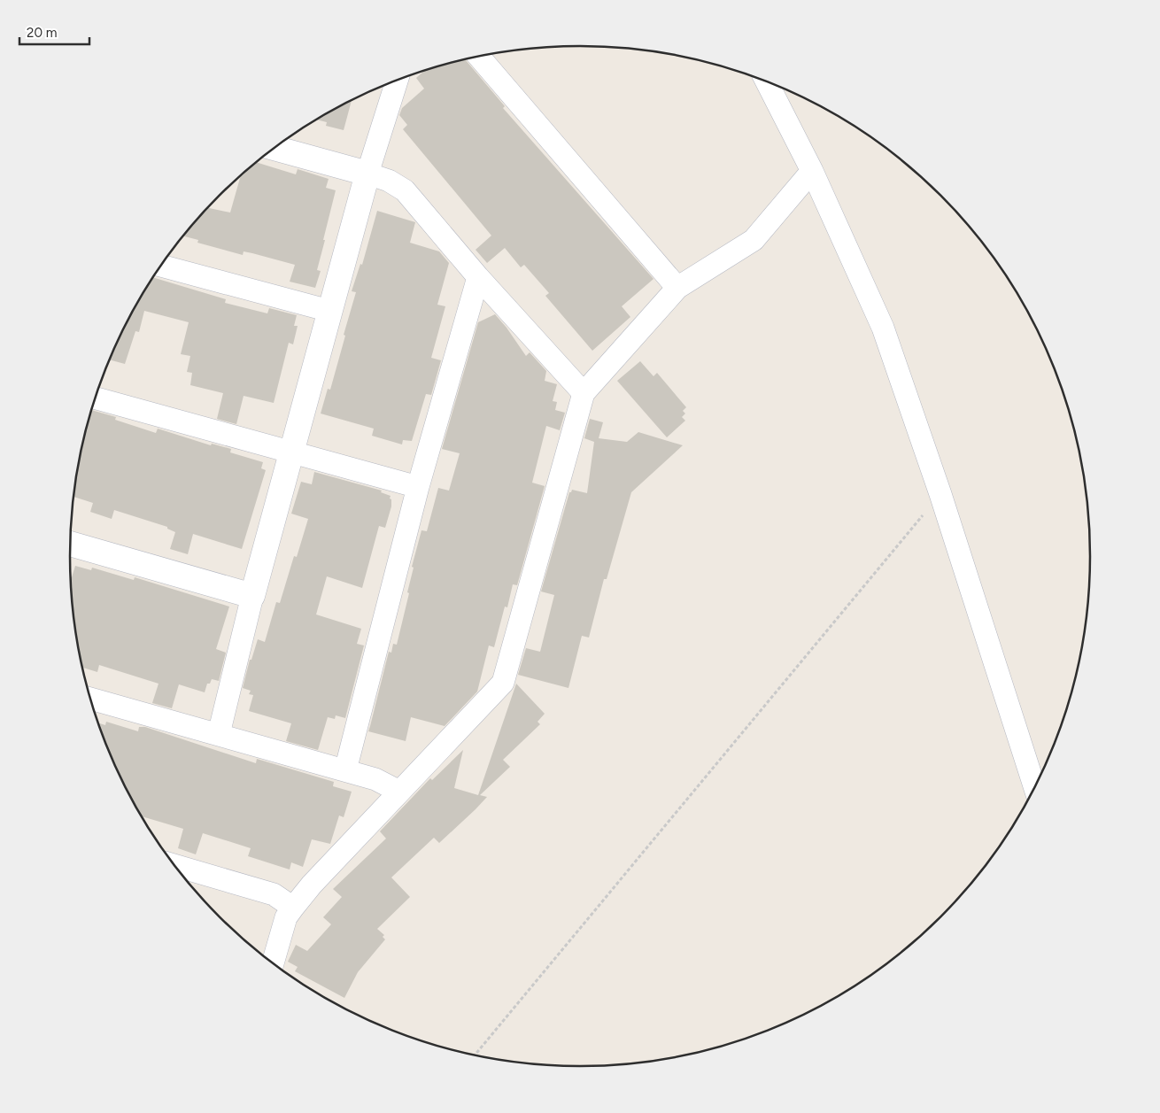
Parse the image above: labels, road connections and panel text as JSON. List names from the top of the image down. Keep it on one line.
{"scale_bar":"20 m"}
